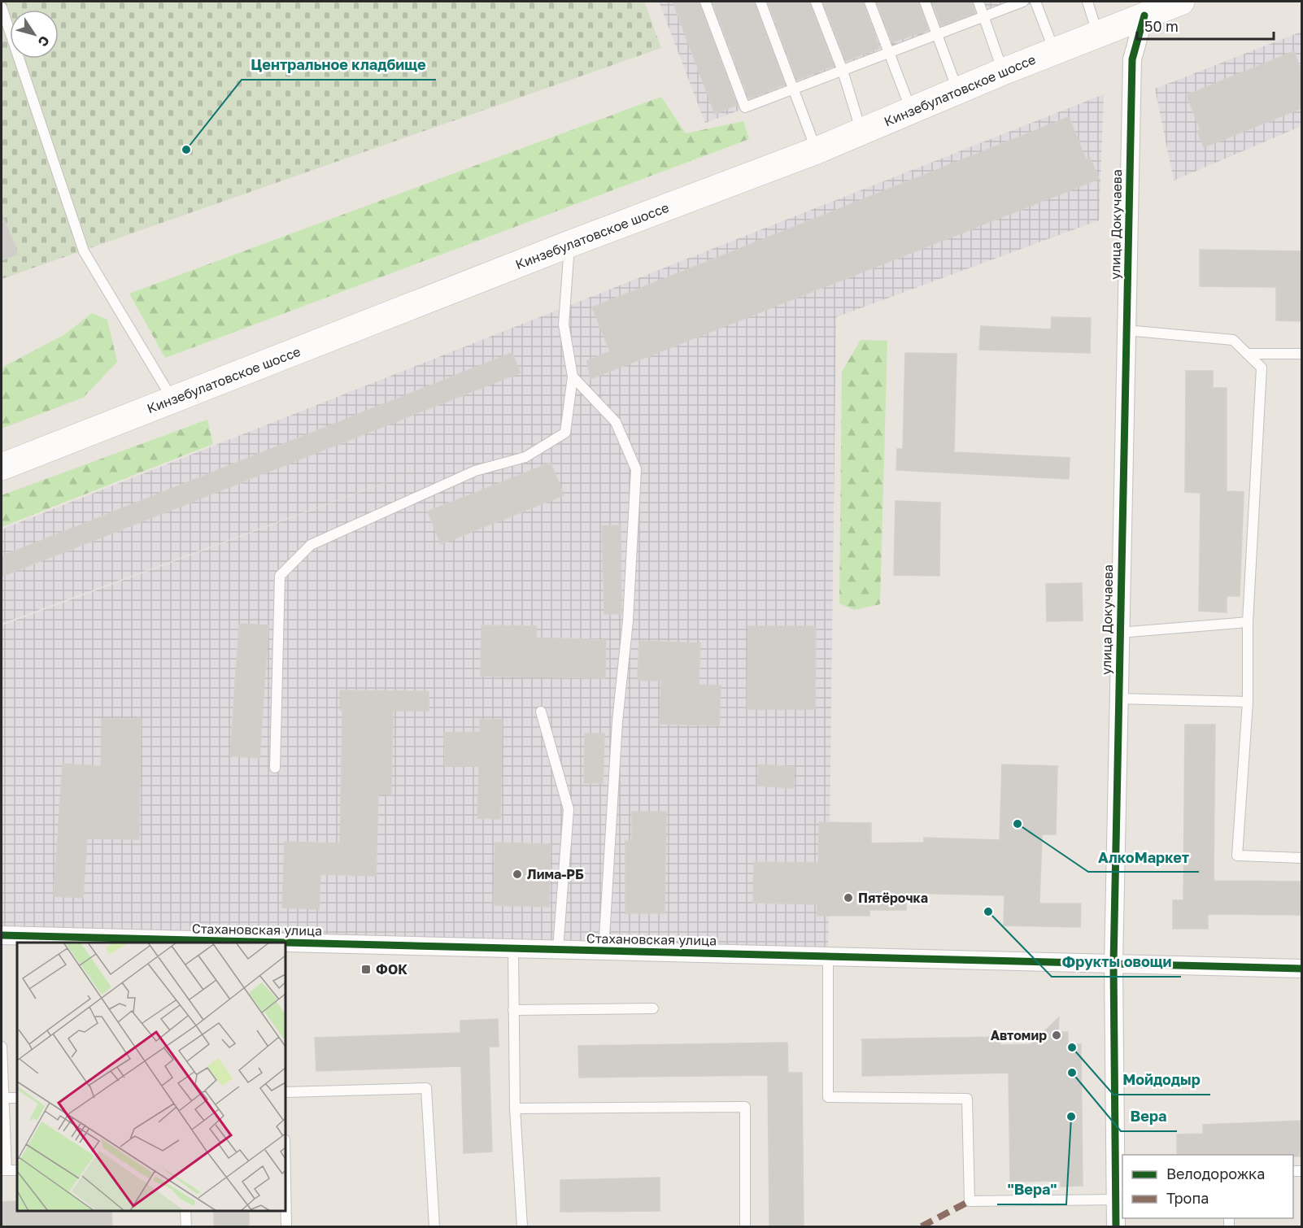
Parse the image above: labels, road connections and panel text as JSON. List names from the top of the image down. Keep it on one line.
{"streets":{"main road":["Кинзебулатовское шоссе"],"street":["улица Докучаева","Стахановская улица"]},"crossings":[["Кинзебулатовское шоссе","улица Докучаева"],["улица Докучаева","Стахановская улица"]],"places":{"other":["Центральное кладбище","АлкоМаркет","Лима-РБ","Пятёрочка","Фрукты овощи","Автомир","Мойдодыр","Вера","\"Вера\""],"transit":["ФОК"]},"legend":["Велодорожка","Тропа"],"scale_bar":"50 m","north":"bottom right"}
